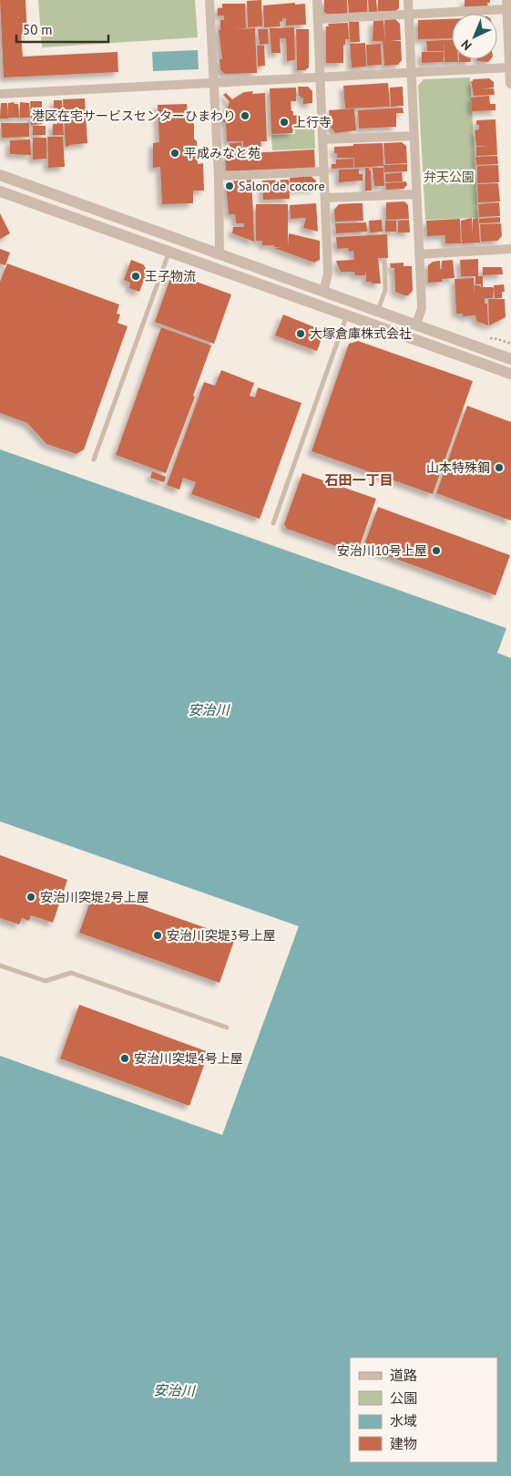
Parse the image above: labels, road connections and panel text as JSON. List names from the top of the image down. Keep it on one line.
{"districts":["石田一丁目"],"water":["安治川"],"parks":["弁天公園"],"places":["港区在宅サービスセンターひまわり","上行寺","平成みなと苑","Salon de cocore","王子物流","大塚倉庫株式会社","山本特殊鋼","安治川10号上屋","安治川突堤2号上屋","安治川突堤3号上屋","安治川突堤4号上屋"],"legend":["道路","公園","水域","建物"],"scale_bar":"50 m","north":"bottom left"}
